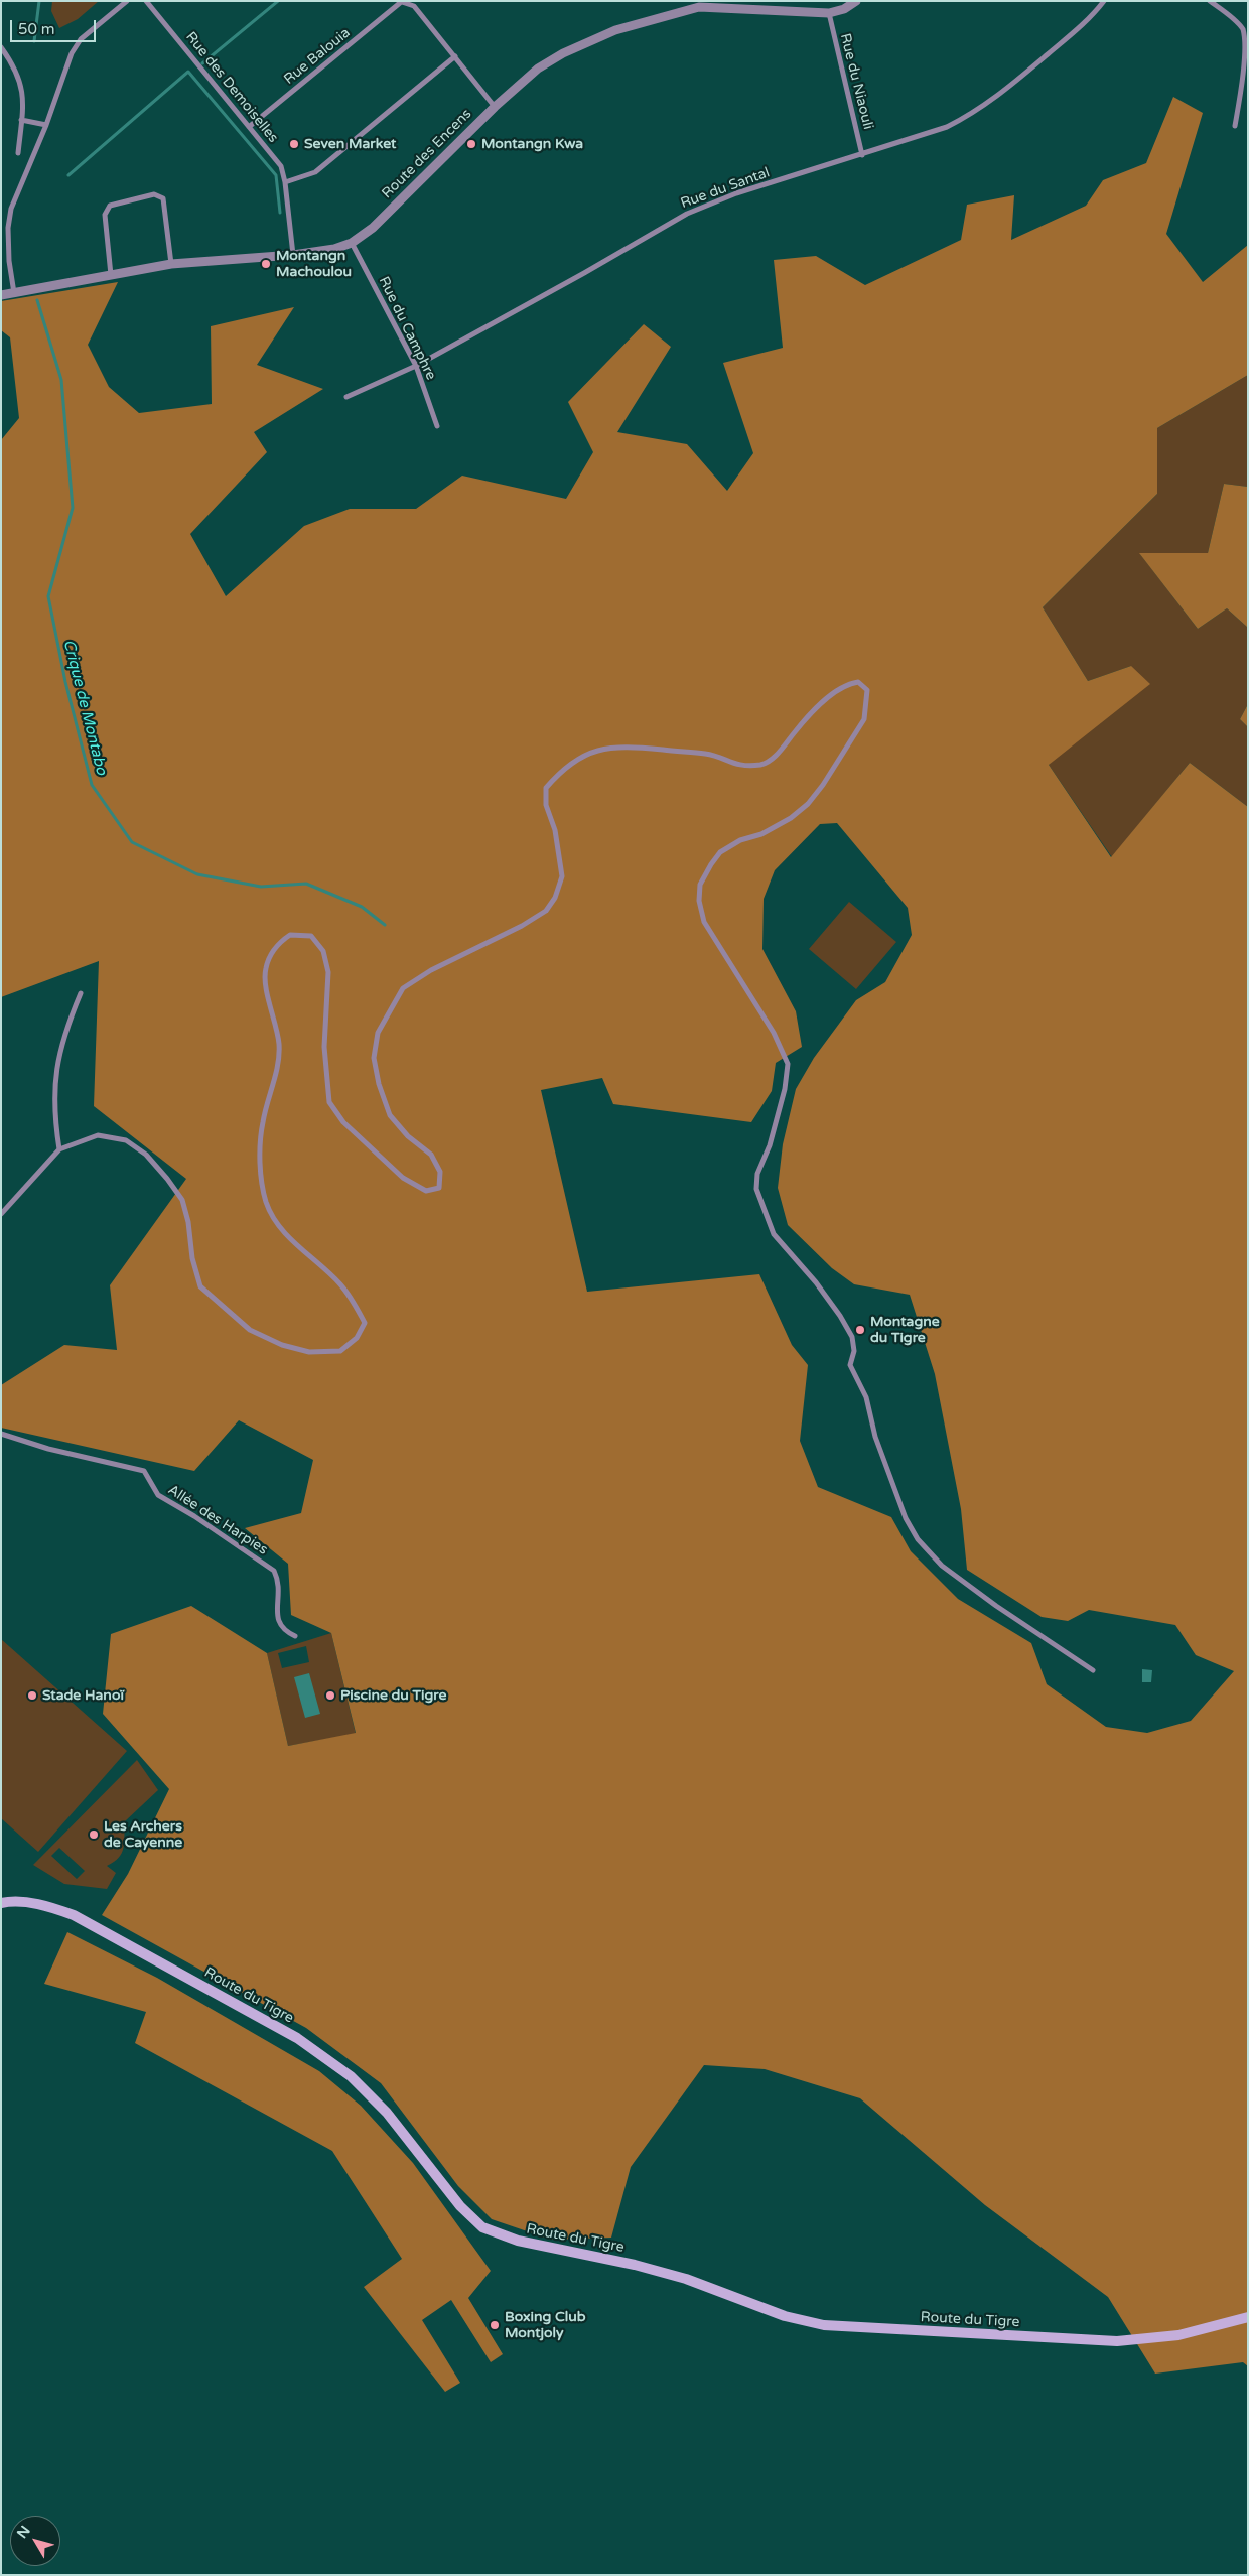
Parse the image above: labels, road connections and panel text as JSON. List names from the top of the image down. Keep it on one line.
{"streets":{"main road":["Route du Tigre"],"street":["Rue Balouia","Rue du Niaouli","Rue des Demoiselles","Route des Encens","Rue du Santal","Rue du Camphre","Allée des Harpies"]},"crossings":[["Rue Balouia","Rue des Demoiselles"],["Rue du Niaouli","Route des Encens"],["Rue du Niaouli","Rue du Santal"],["Rue des Demoiselles","Route des Encens"],["Route des Encens","Rue du Camphre"],["Rue du Santal","Rue du Camphre"]],"water":["Crique de Montabo"],"places":["Seven Market","Montangn Kwa","Montangn Machoulou","Montagne du Tigre","Stade Hanoï","Piscine du Tigre","Les Archers de Cayenne","Boxing Club Montjoly"],"scale_bar":"50 m","north":"top left"}
